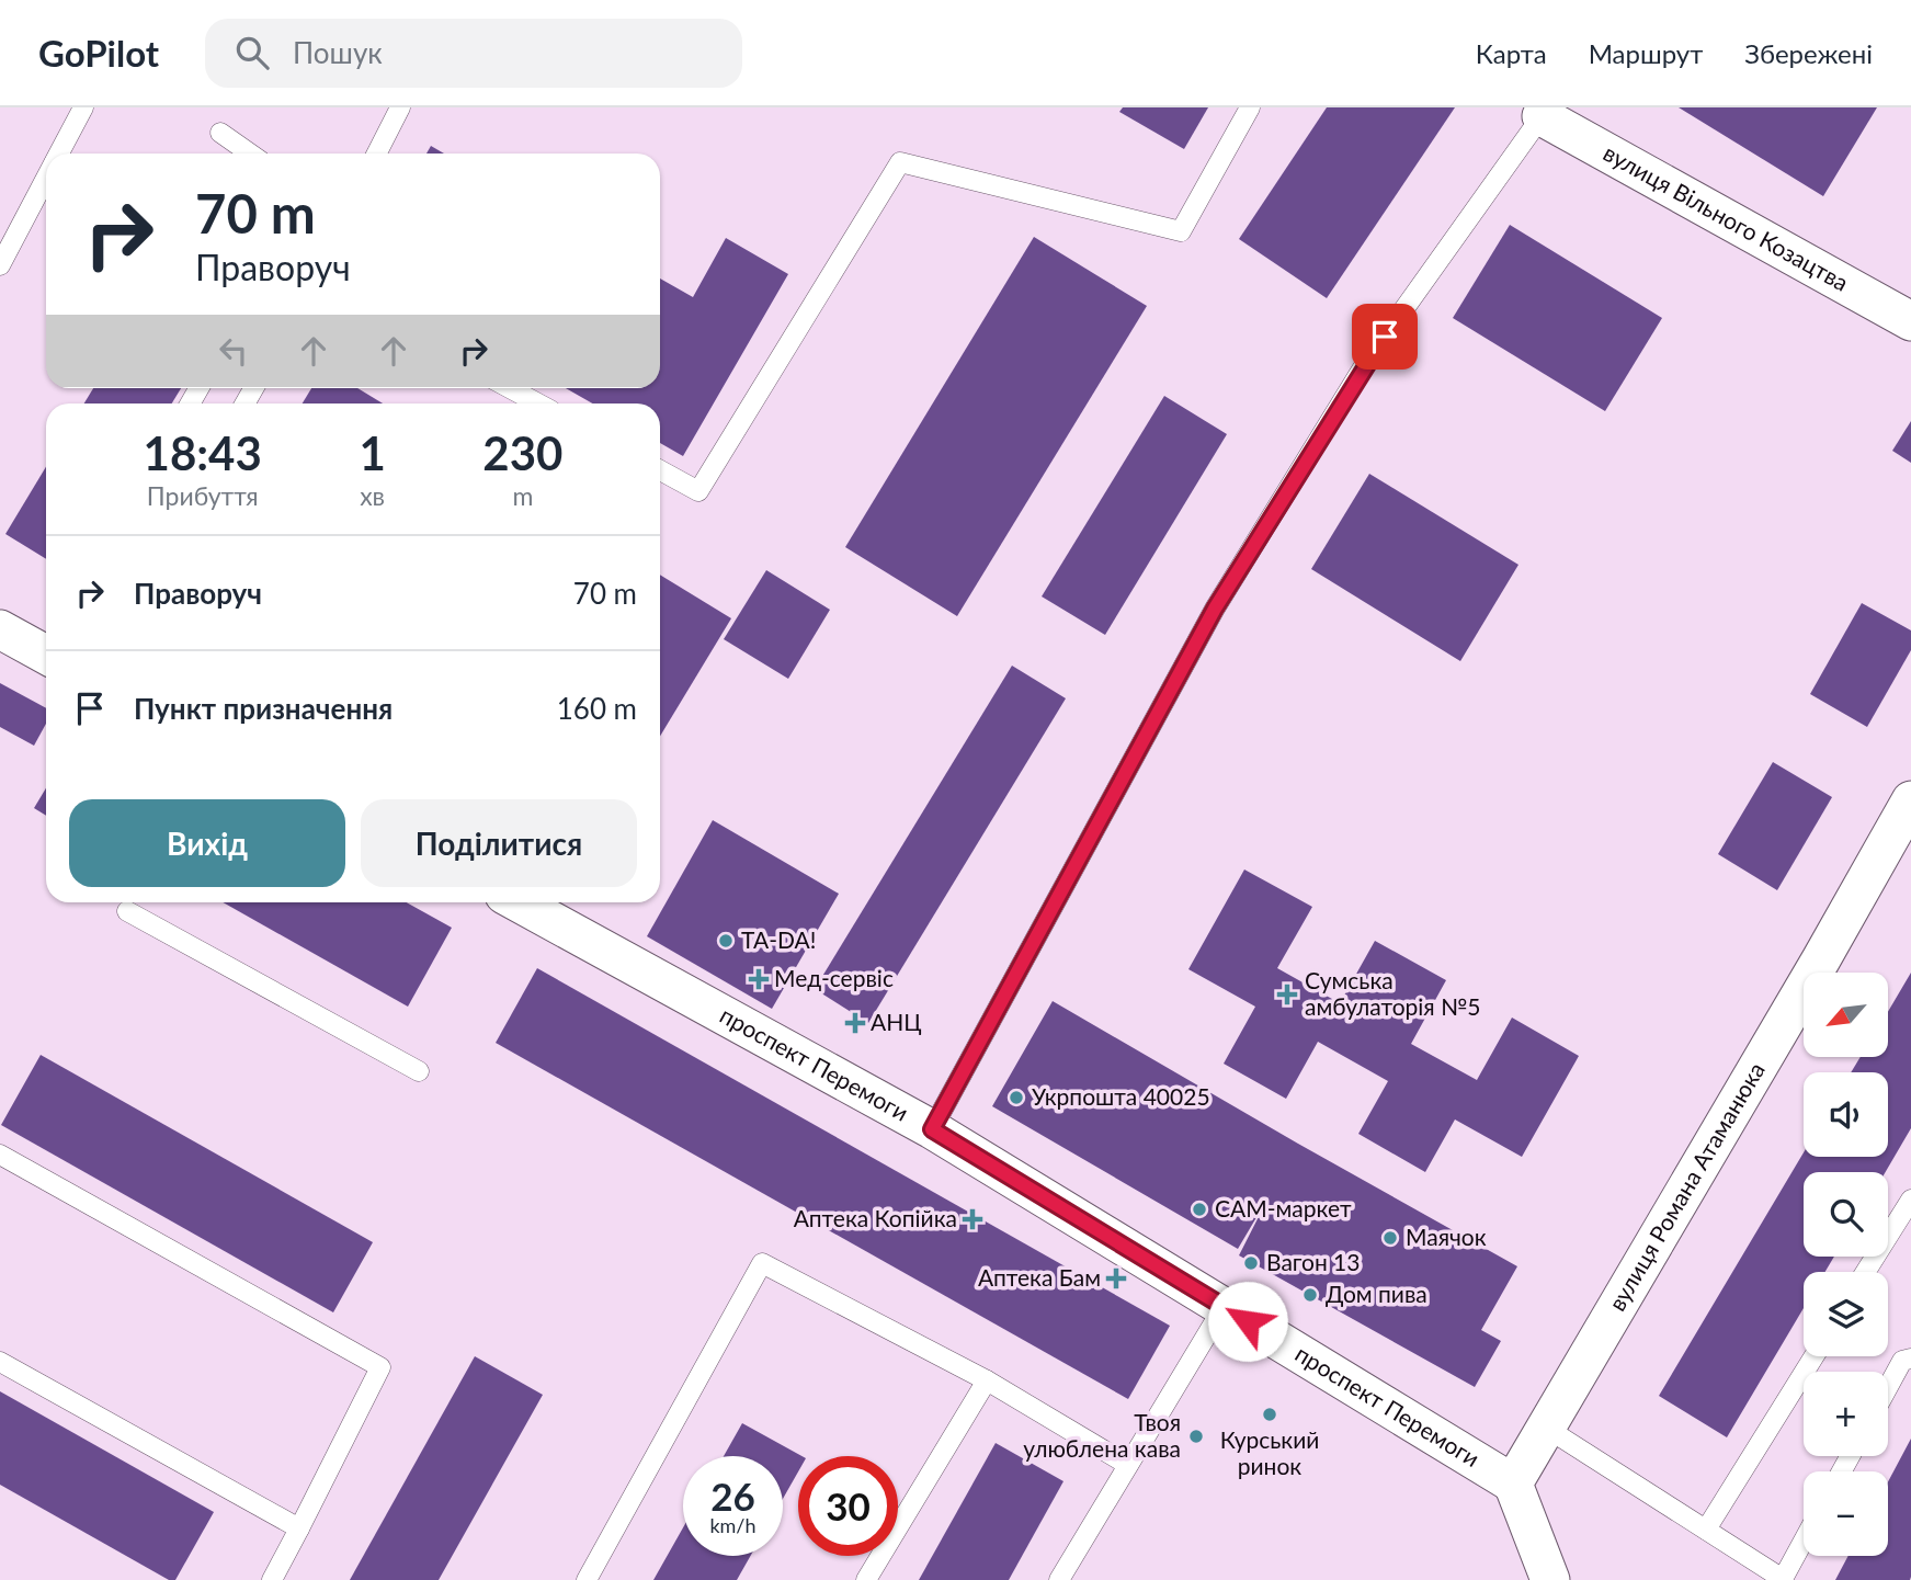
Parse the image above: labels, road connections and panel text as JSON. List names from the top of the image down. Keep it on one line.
{"streets":{"street":["вулиця Вільного Козацтва","проспект Перемоги","вулиця Романа Атаманюка"]},"crossings":[["проспект Перемоги","вулиця Романа Атаманюка"]],"places":{"other":["TA-DA!","Укрпошта 40025","САМ-маркет","Маячок","Вагон 13","Дом пива","Курський ринок","Твоя улюблена кава"],"health":["Мед-сервіс","Сумська амбулаторія №5","АНЦ","Аптека Копійка","Аптека Бам"]},"north":"bottom left","page":{"header":"GoPilot","search":"Пошук","nav":["Карта","Маршрут","Збережені"],"turn":["70 m","Праворуч"],"eta":["18:43","Прибуття","1","хв","230","m"],"list":[{"name":"Праворуч","value":"70 m"},{"name":"Пункт призначення","value":"160 m"}],"buttons":["Вихід","Поділитися"],"map_buttons":["+","−"],"speed":"26 km/h","limit":"30"}}
